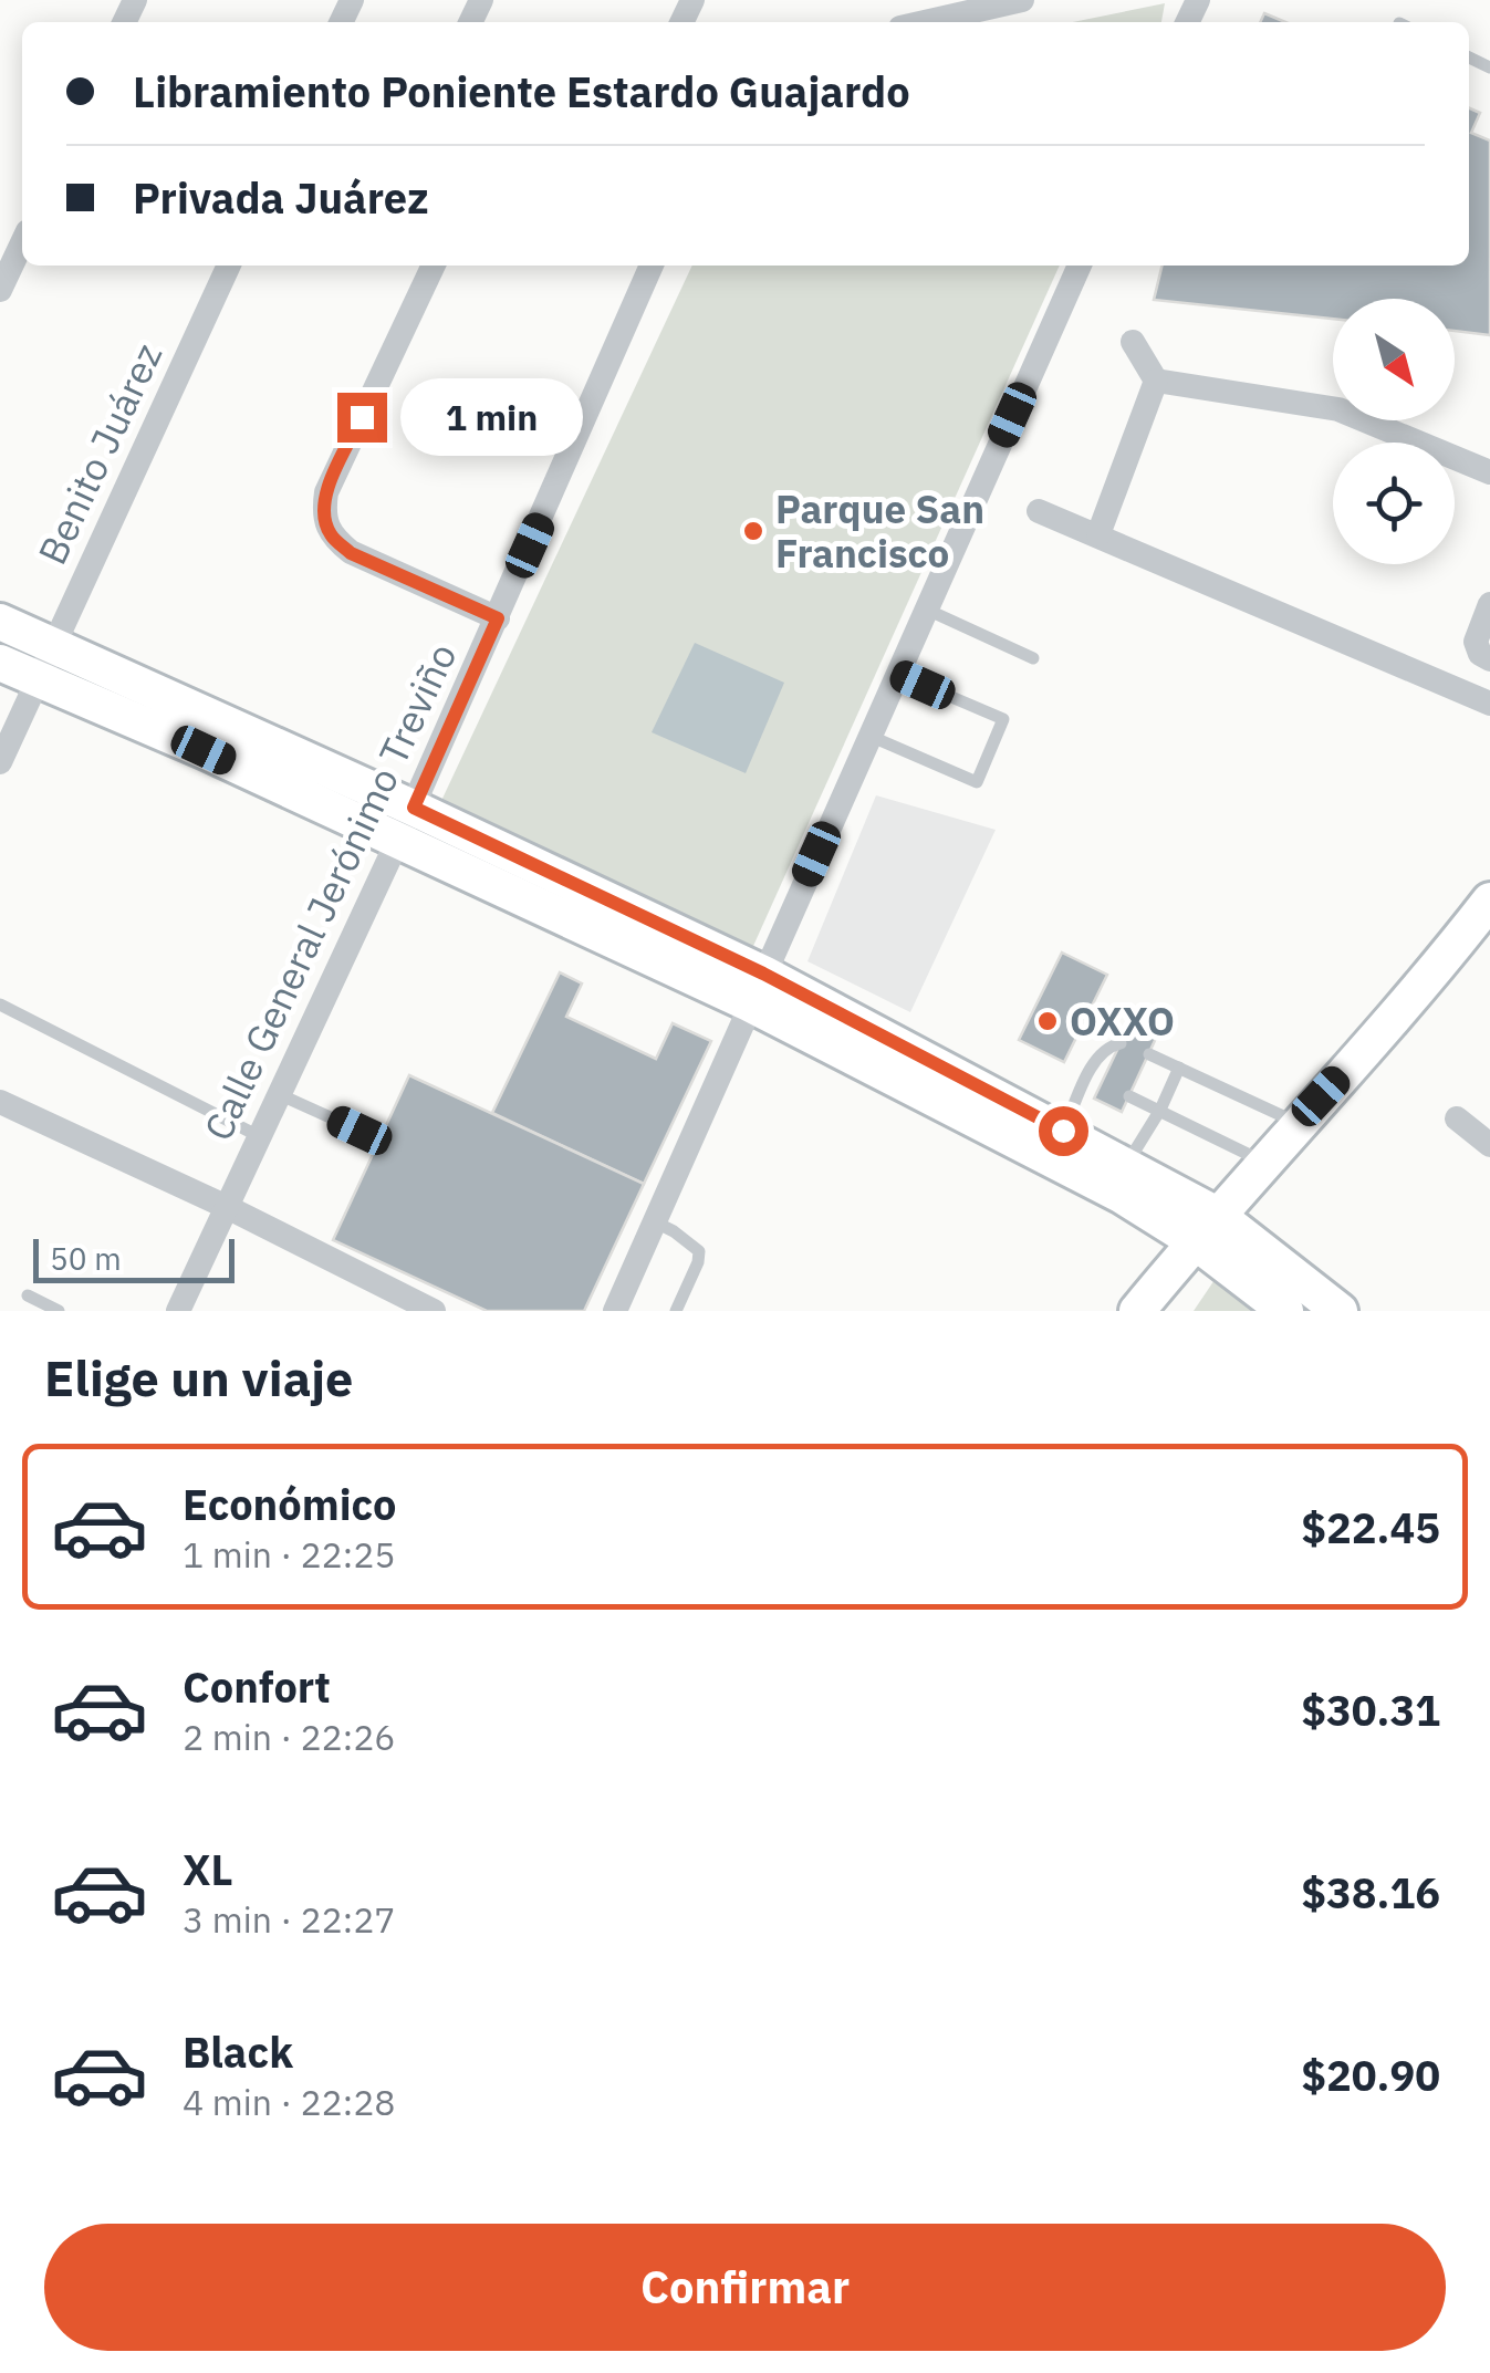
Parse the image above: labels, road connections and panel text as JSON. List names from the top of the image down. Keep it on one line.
{"streets":{"street":["Benito Juárez","Calle General Jerónimo Treviño"]},"places":["Parque San Francisco","OXXO"],"scale_bar":"50 m","north":"bottom right","page":{"banner":["Libramiento Poniente Estardo Guajardo","Privada Juárez"],"bubble":"1 min","scale":"50 m","heading":"Elige un viaje","list":[{"name":"Económico","note":"1 min · 22:25","value":"$22.45"},{"name":"Confort","note":"2 min · 22:26","value":"$30.31"},{"name":"XL","note":"3 min · 22:27","value":"$38.16"},{"name":"Black","note":"4 min · 22:28","value":"$20.90"}],"buttons":"Confirmar"}}
